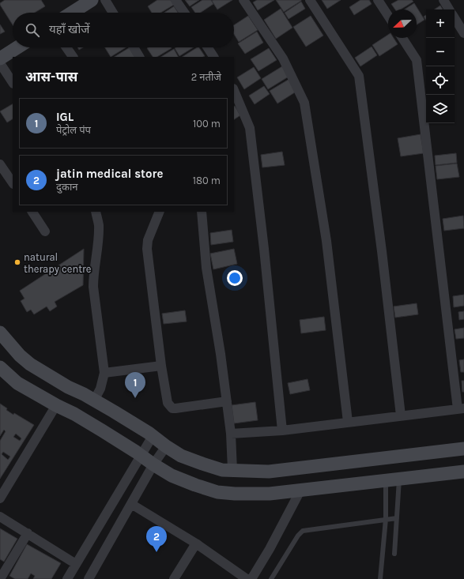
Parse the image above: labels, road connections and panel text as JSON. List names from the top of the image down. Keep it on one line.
{"places":["natural therapy centre"],"north":"bottom left","page":{"map_buttons":["+","−"],"search":"यहाँ खोजें","heading":["आस-पास","2 नतीजे"],"list":[{"mark":"1","name":"IGL","note":"पेट्रोल पंप","value":"100 m"},{"mark":"2","name":"jatin medical store","note":"दुकान","value":"180 m"}],"pins":["1","2"]}}
